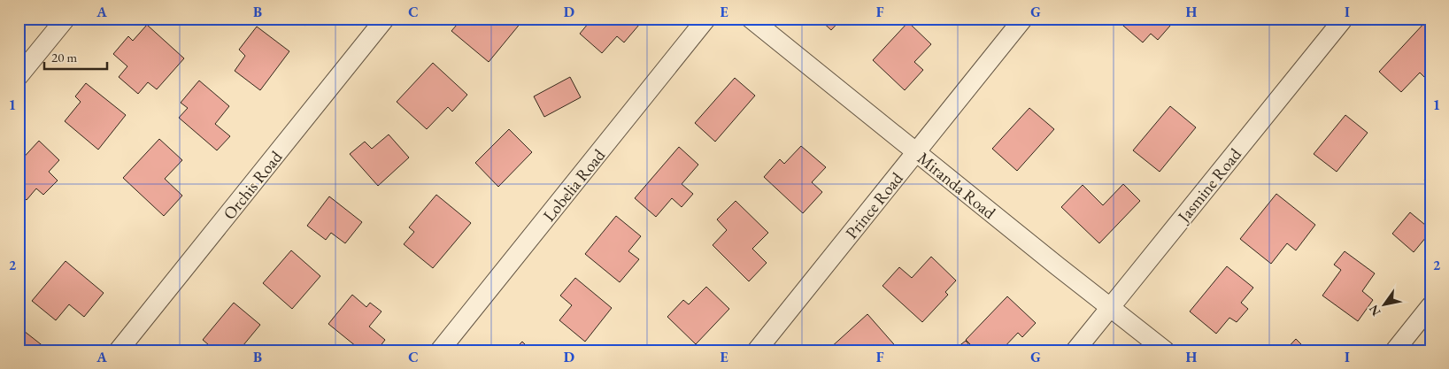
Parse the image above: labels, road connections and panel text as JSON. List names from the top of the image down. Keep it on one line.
{"streets":{"street":["Orchis Road","Lobelia Road","Miranda Road","Jasmine Road","Prince Road"]},"crossings":[["Miranda Road","Jasmine Road"],["Miranda Road","Prince Road"]],"scale_bar":"20 m","north":"bottom left","grid":{"columns":["A","B","C","D","E","F","G","H","I"],"rows":["1","2"]}}
